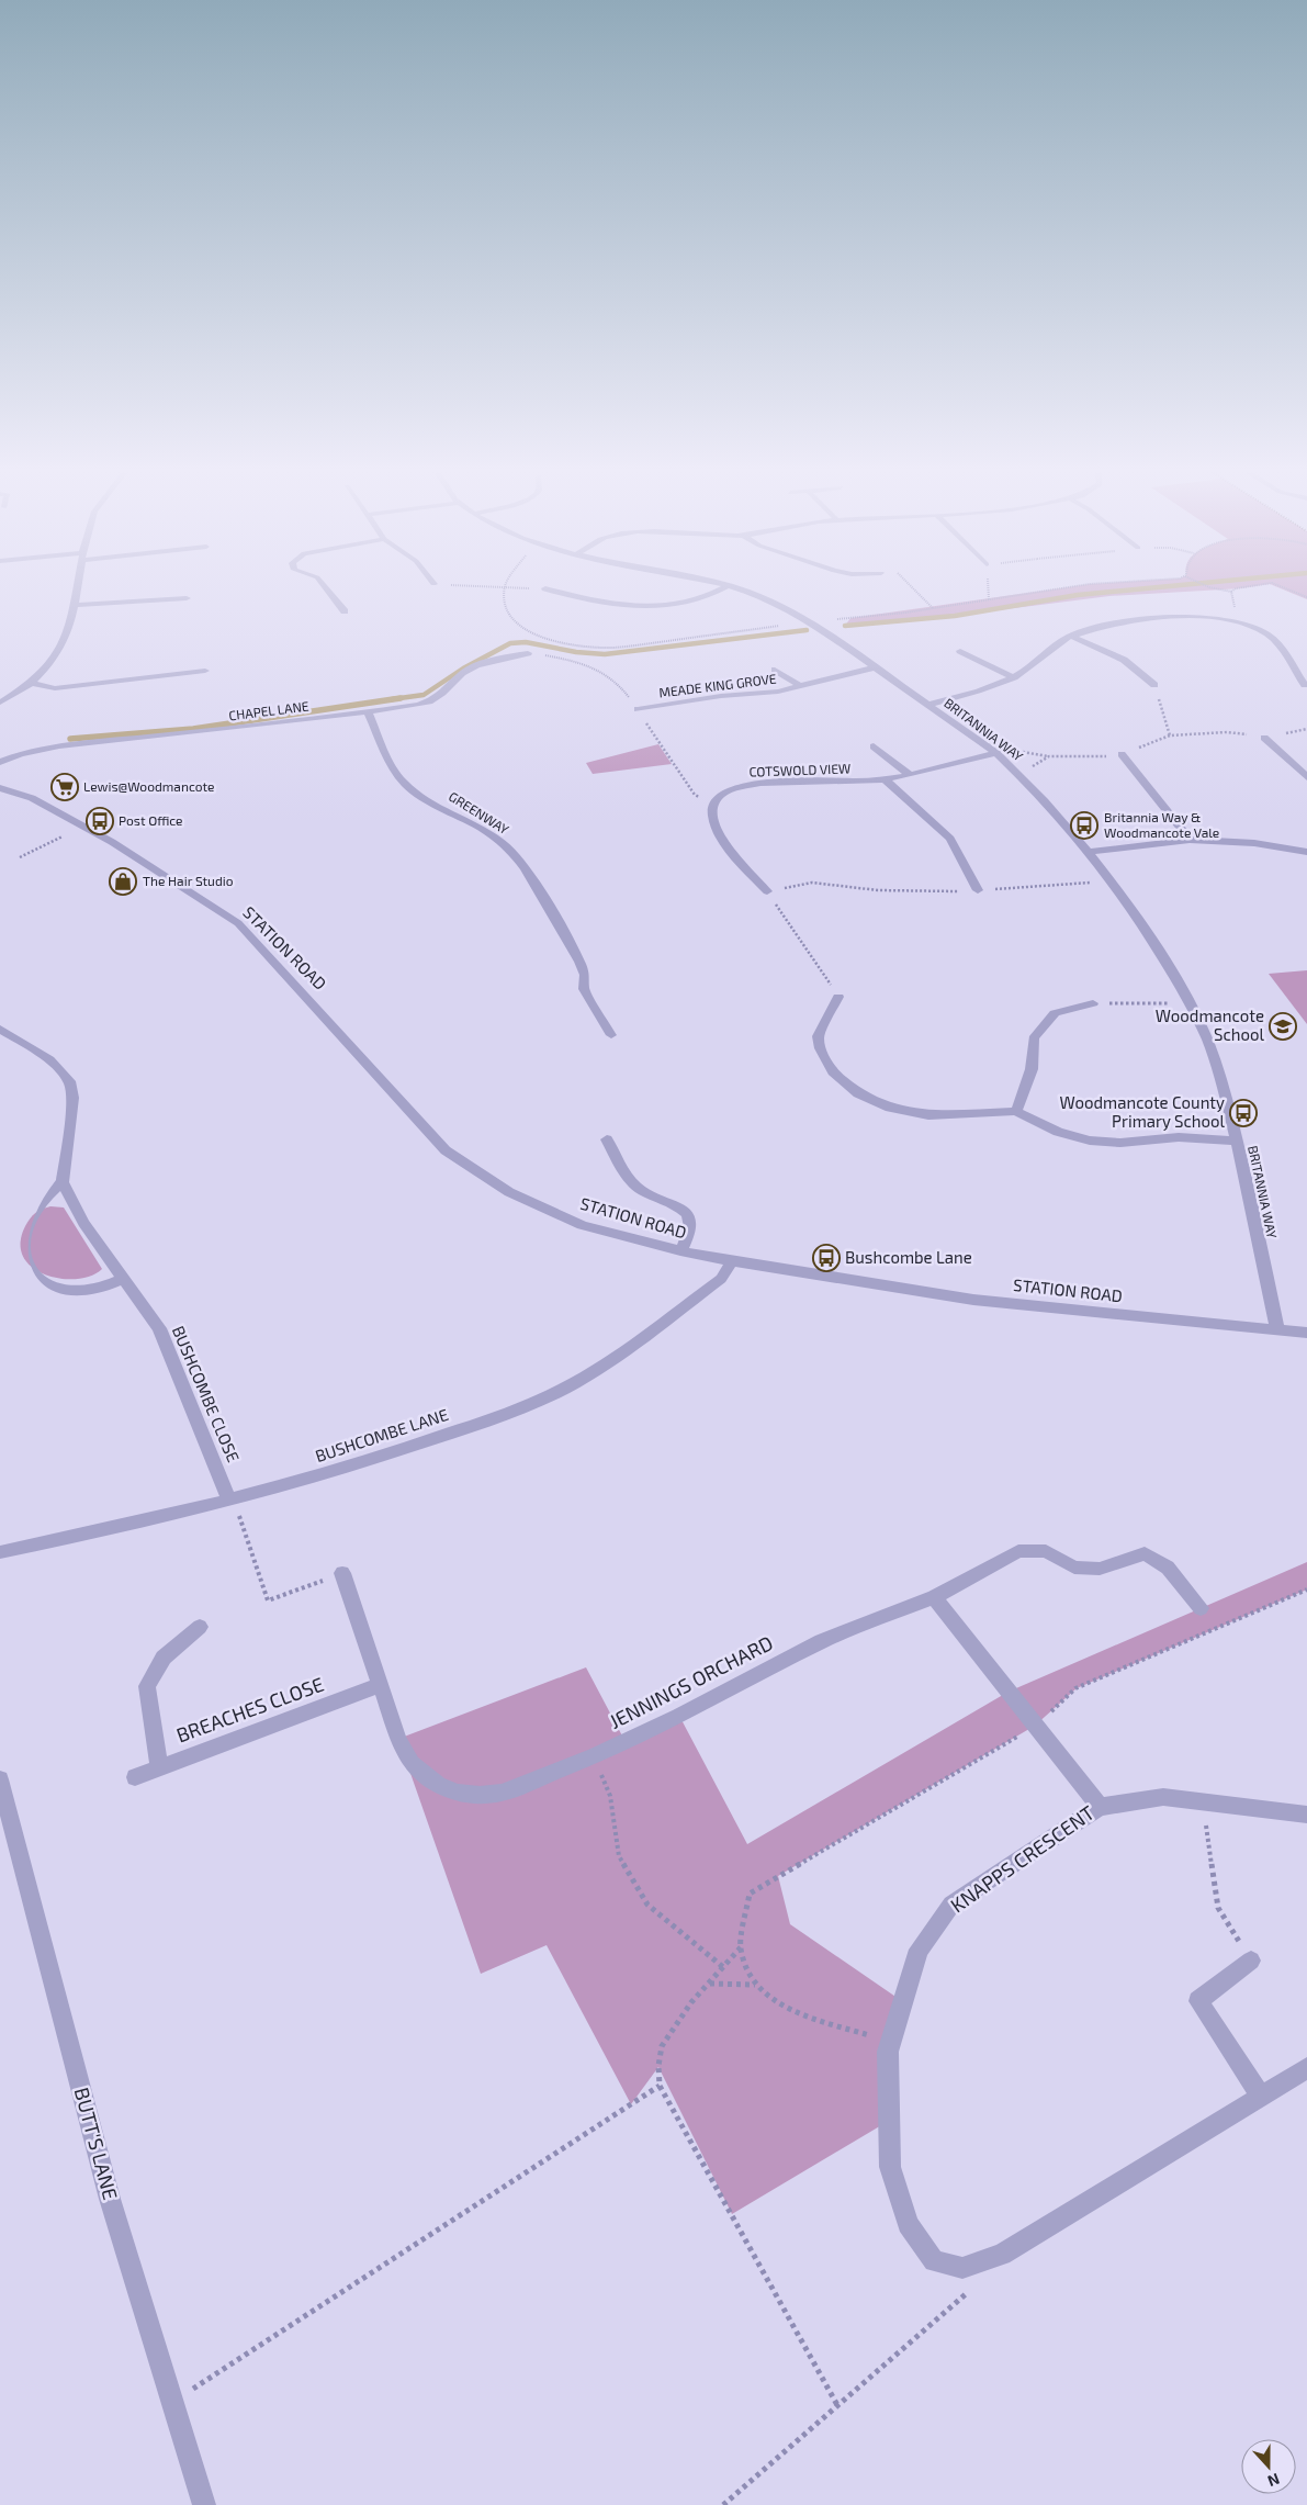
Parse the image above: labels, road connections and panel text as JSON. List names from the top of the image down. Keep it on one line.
{"streets":{"street":["MEADE KING GROVE","CHAPEL LANE","BRITANNIA WAY","COTSWOLD VIEW","GREENWAY","STATION ROAD","BUSHCOMBE CLOSE","BUSHCOMBE LANE","JENNINGS ORCHARD","BREACHES CLOSE","KNAPPS CRESCENT","BUTT'S LANE"]},"crossings":[["MEADE KING GROVE","BRITANNIA WAY"],["CHAPEL LANE","GREENWAY"],["BRITANNIA WAY","COTSWOLD VIEW"],["BRITANNIA WAY","STATION ROAD"],["STATION ROAD","BUSHCOMBE LANE"],["BUSHCOMBE CLOSE","BUSHCOMBE LANE"],["JENNINGS ORCHARD","BREACHES CLOSE"]],"places":{"supermarket":["Lewis@Woodmancote"],"bus stop":["Post Office","Britannia Way & Woodmancote Vale","Woodmancote County Primary School","Bushcombe Lane"],"shop":["The Hair Studio"],"school or university":["Woodmancote School"]},"north":"bottom"}
